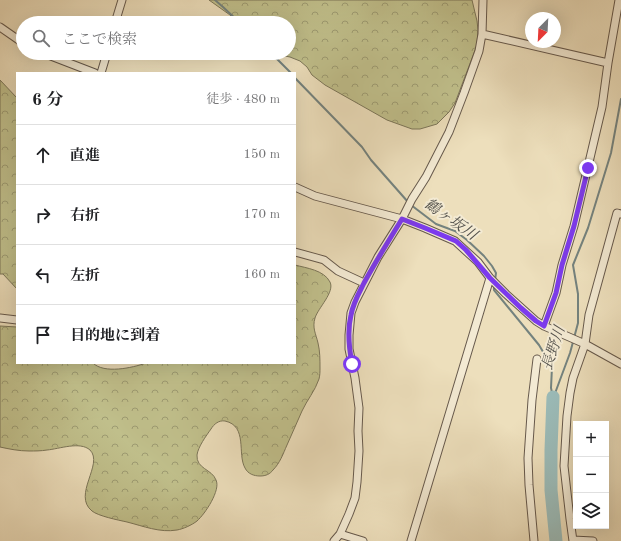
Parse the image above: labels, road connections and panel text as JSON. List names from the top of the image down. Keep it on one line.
{"water":["鶴ヶ坂川","長野川"],"north":"bottom left","page":{"search":"ここで検索","heading":["6 分","徒歩 · 480 m"],"list":[["直進","150 m"],["右折","170 m"],["左折","160 m"],"目的地に到着"],"map_buttons":["+","−"]}}
